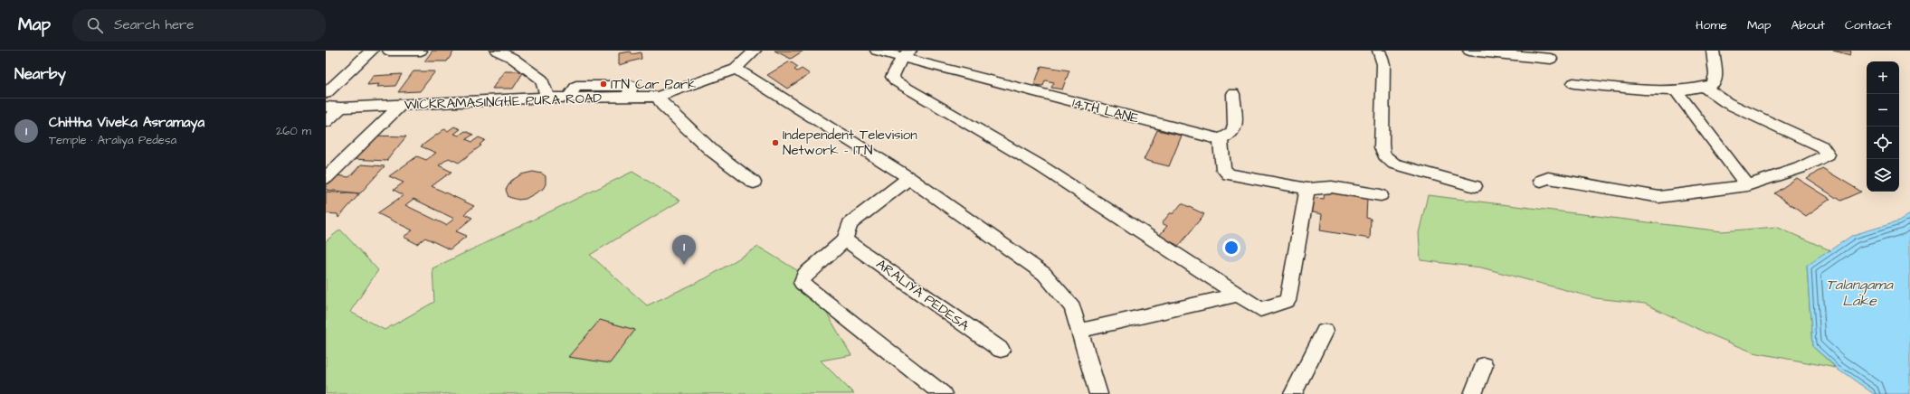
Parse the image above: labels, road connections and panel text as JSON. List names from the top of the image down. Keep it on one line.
{"streets":{"street":["WICKRAMASINGHE PURA ROAD","14TH LANE","ARALIYA PEDESA"]},"water":["Talangama Lake"],"places":["ITN Car Park","Independent Television Network – ITN"],"page":{"header":"Map","search":"Search here","nav":["Home","Map","About","Contact"],"heading":"Nearby","map_buttons":["+","−"],"list":[{"mark":"1","name":"Chittha Viveka Asramaya","note":"Temple · Araliya Pedesa","value":"260 m"}],"pins":"1"}}
